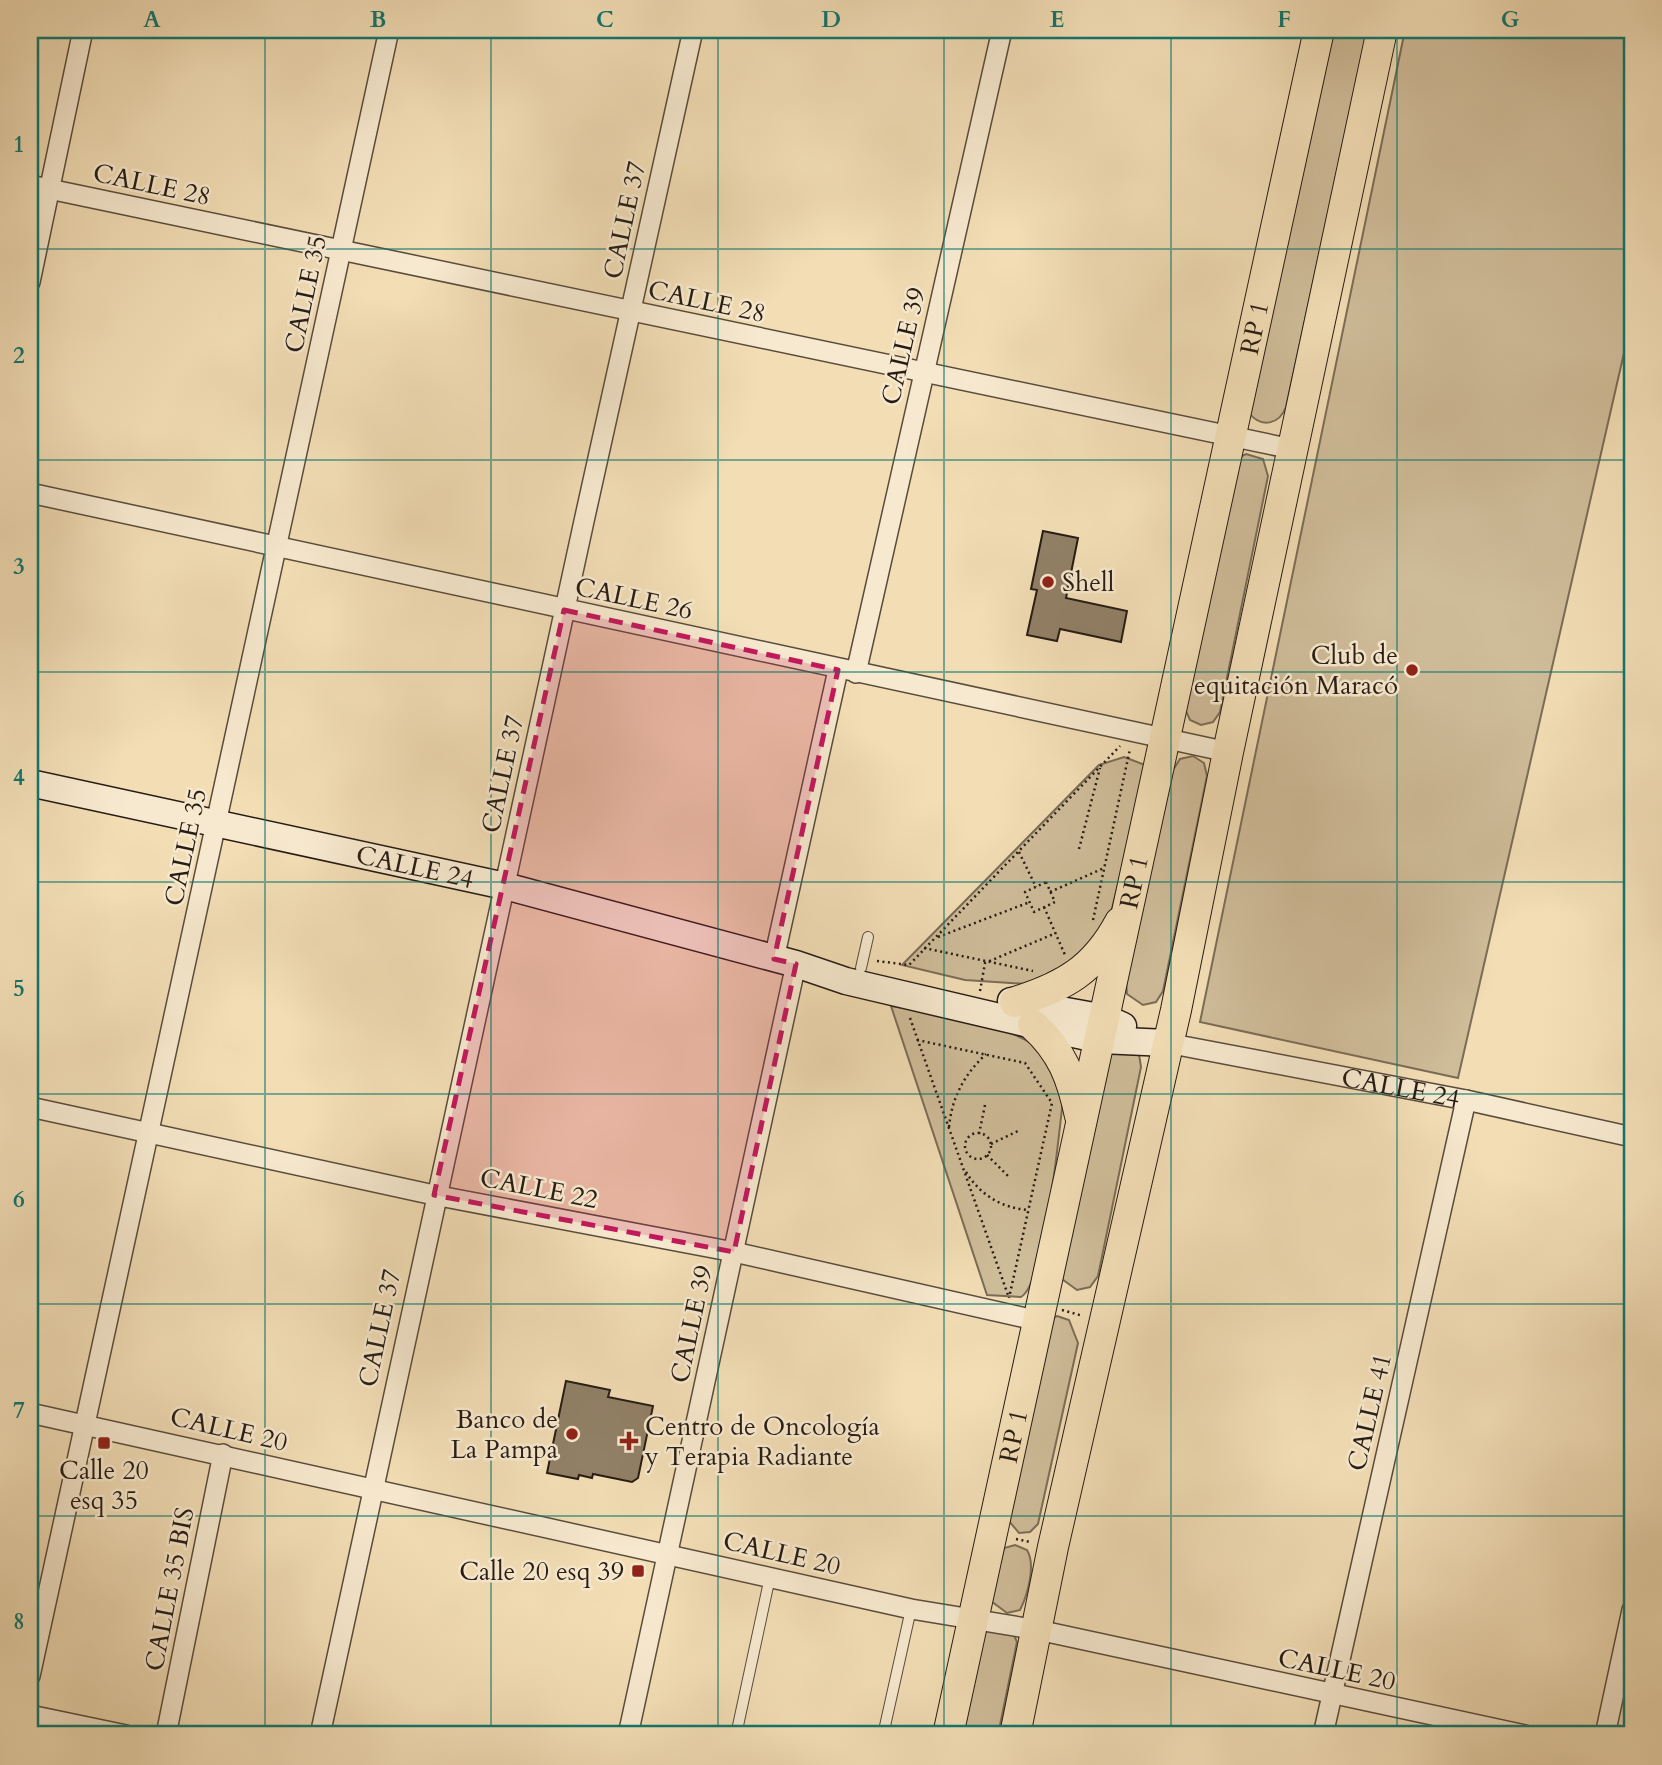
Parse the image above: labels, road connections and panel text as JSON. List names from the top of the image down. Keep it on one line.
{"streets":{"main road":["RP 1"],"street":["CALLE 28","CALLE 37","CALLE 35","CALLE 39","CALLE 26","CALLE 24","CALLE 22","CALLE 41","CALLE 20","CALLE 35 BIS"]},"crossings":[["CALLE 28","CALLE 37"],["CALLE 28","CALLE 35"],["CALLE 28","RP 1"],["CALLE 28","CALLE 39"],["CALLE 37","CALLE 26"],["CALLE 37","CALLE 24"],["CALLE 37","CALLE 22"],["CALLE 37","CALLE 20"],["CALLE 35","CALLE 26"],["CALLE 35","CALLE 24"],["CALLE 35","CALLE 22"],["CALLE 35","CALLE 20"],["RP 1","CALLE 26"],["RP 1","CALLE 24"],["RP 1","CALLE 22"],["RP 1","CALLE 20"],["CALLE 39","CALLE 26"],["CALLE 39","CALLE 24"],["CALLE 39","CALLE 22"],["CALLE 39","CALLE 20"],["CALLE 24","CALLE 41"],["CALLE 41","CALLE 20"],["CALLE 20","CALLE 35 BIS"]],"places":{"other":["Shell","Club de equitación Maracó","Banco de La Pampa"],"health":["Centro de Oncología y Terapia Radiante"],"transit":["Calle 20 esq 35","Calle 20 esq 39"]},"grid":{"columns":["A","B","C","D","E","F","G"],"rows":["1","2","3","4","5","6","7","8"]}}
